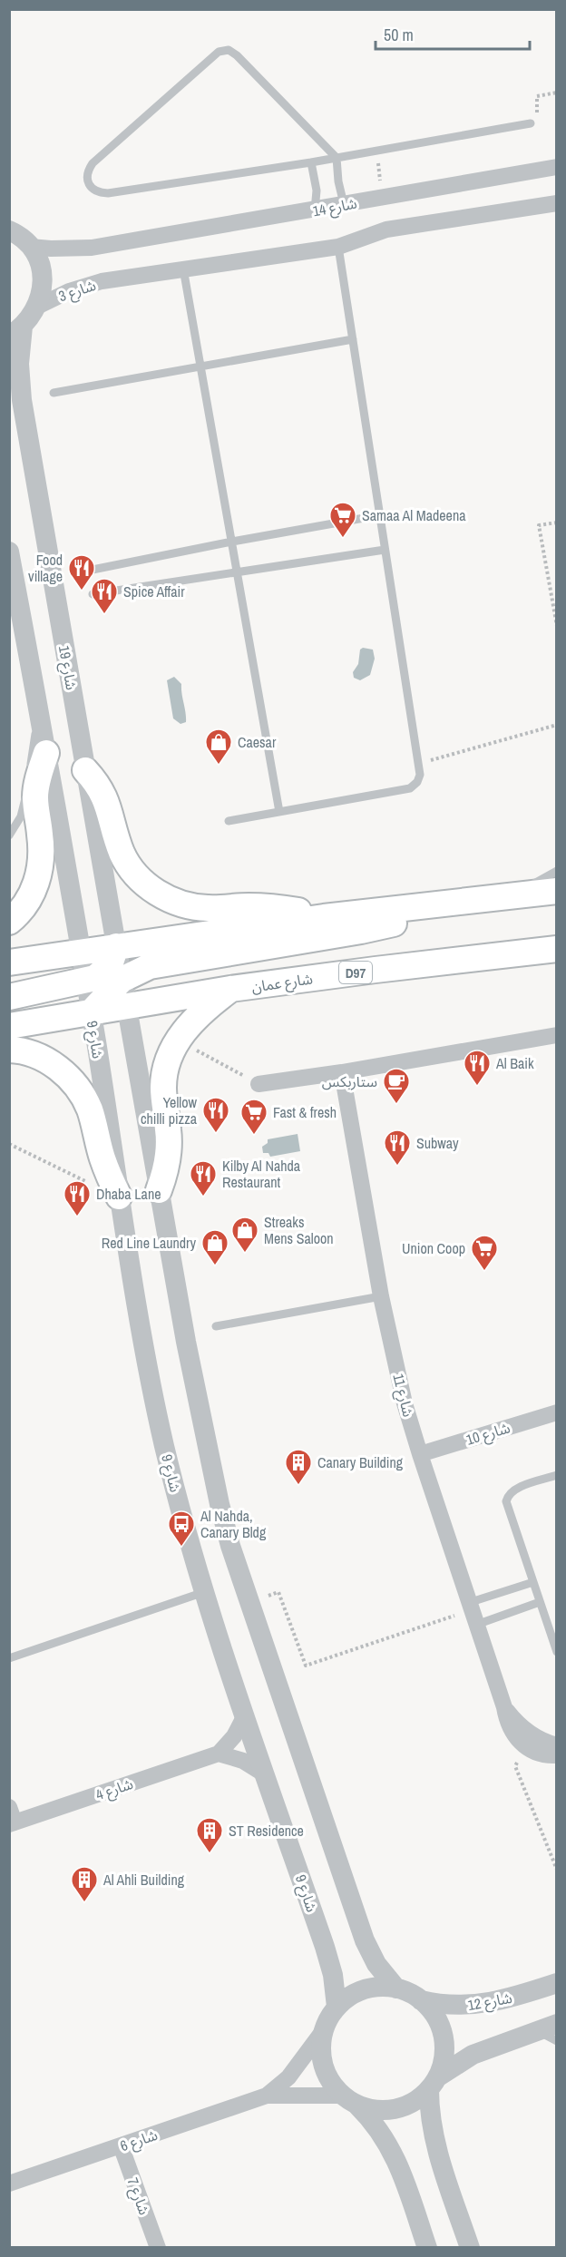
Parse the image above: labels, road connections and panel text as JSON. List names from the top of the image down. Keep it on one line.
{"streets":{"main road":["D97","شارع عمان"],"street":["شارع 14","شارع 3","شارع 19","شارع 9","شارع 11","شارع 10","شارع 4","شارع 12","شارع 6","شارع 7"]},"crossings":[["شارع عمان","شارع 9"],["شارع 9","شارع 12"],["شارع 9","شارع 6"],["شارع 11","شارع 10"],["شارع 12","شارع 6"],["شارع 6","شارع 7"]],"places":{"supermarket":["Samaa Al Madeena","Fast & fresh","Union Coop"],"restaurant":["Food village","Spice Affair","Al Baik","Yellow chilli pizza","Subway","Kilby Al Nahda Restaurant","Dhaba Lane"],"shop":["Caesar","Streaks Mens Saloon","Red Line Laundry"],"cafe":["ستاربكس"],"building":["Canary Building","ST Residence","Al Ahli Building"],"bus stop":["Al Nahda, Canary Bldg"]},"scale_bar":"50 m"}
